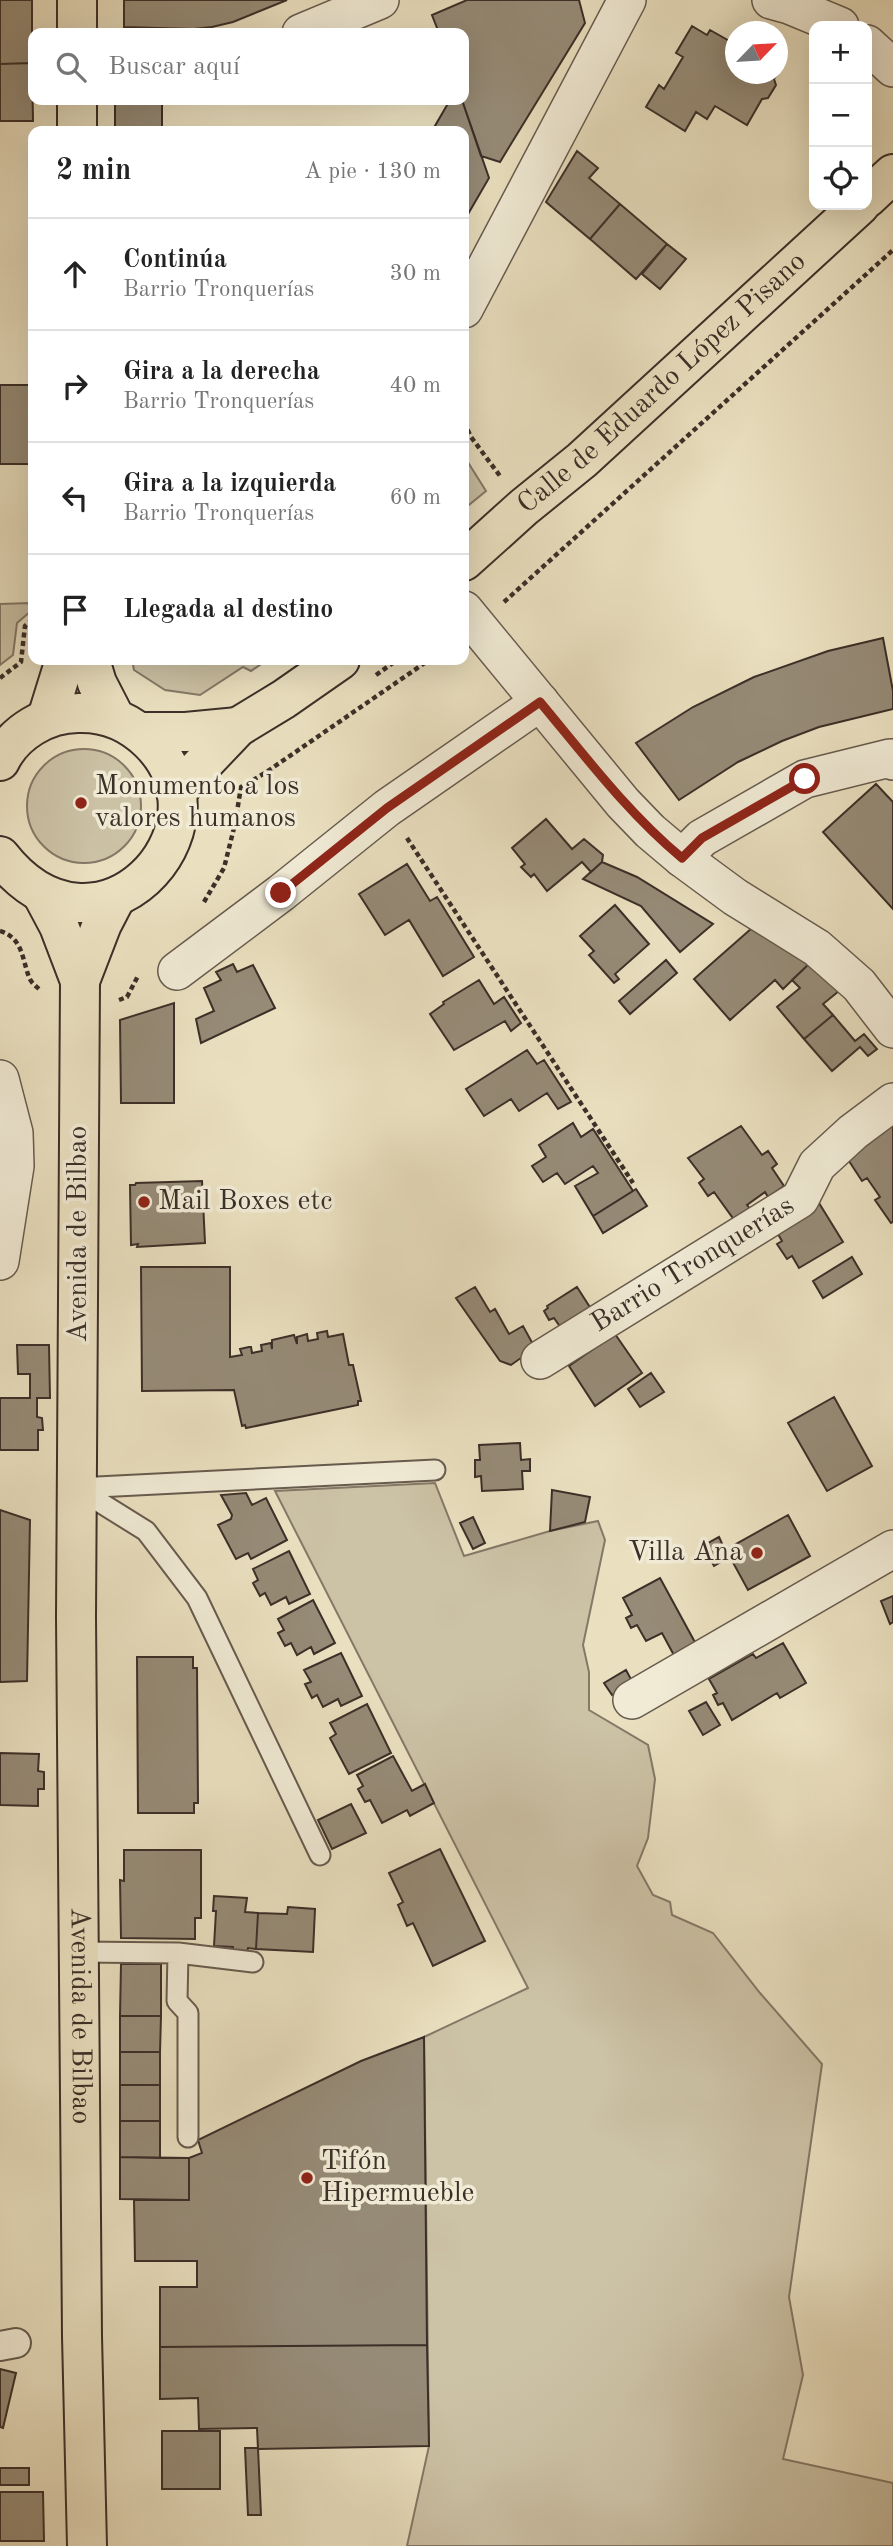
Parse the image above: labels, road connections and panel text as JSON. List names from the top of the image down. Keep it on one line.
{"streets":{"main road":["Calle de Eduardo López Pisano","Avenida de Bilbao"],"street":["Barrio Tronquerías"]},"places":["Monumento a los valores humanos","Mail Boxes etc","Villa Ana","Tifón Hipermueble"],"north":"top right","page":{"map_buttons":["+","−"],"search":"Buscar aquí","heading":["2 min","A pie · 130 m"],"list":[["Continúa","Barrio Tronquerías","30 m"],["Gira a la derecha","Barrio Tronquerías","40 m"],["Gira a la izquierda","Barrio Tronquerías","60 m"],"Llegada al destino"]}}
